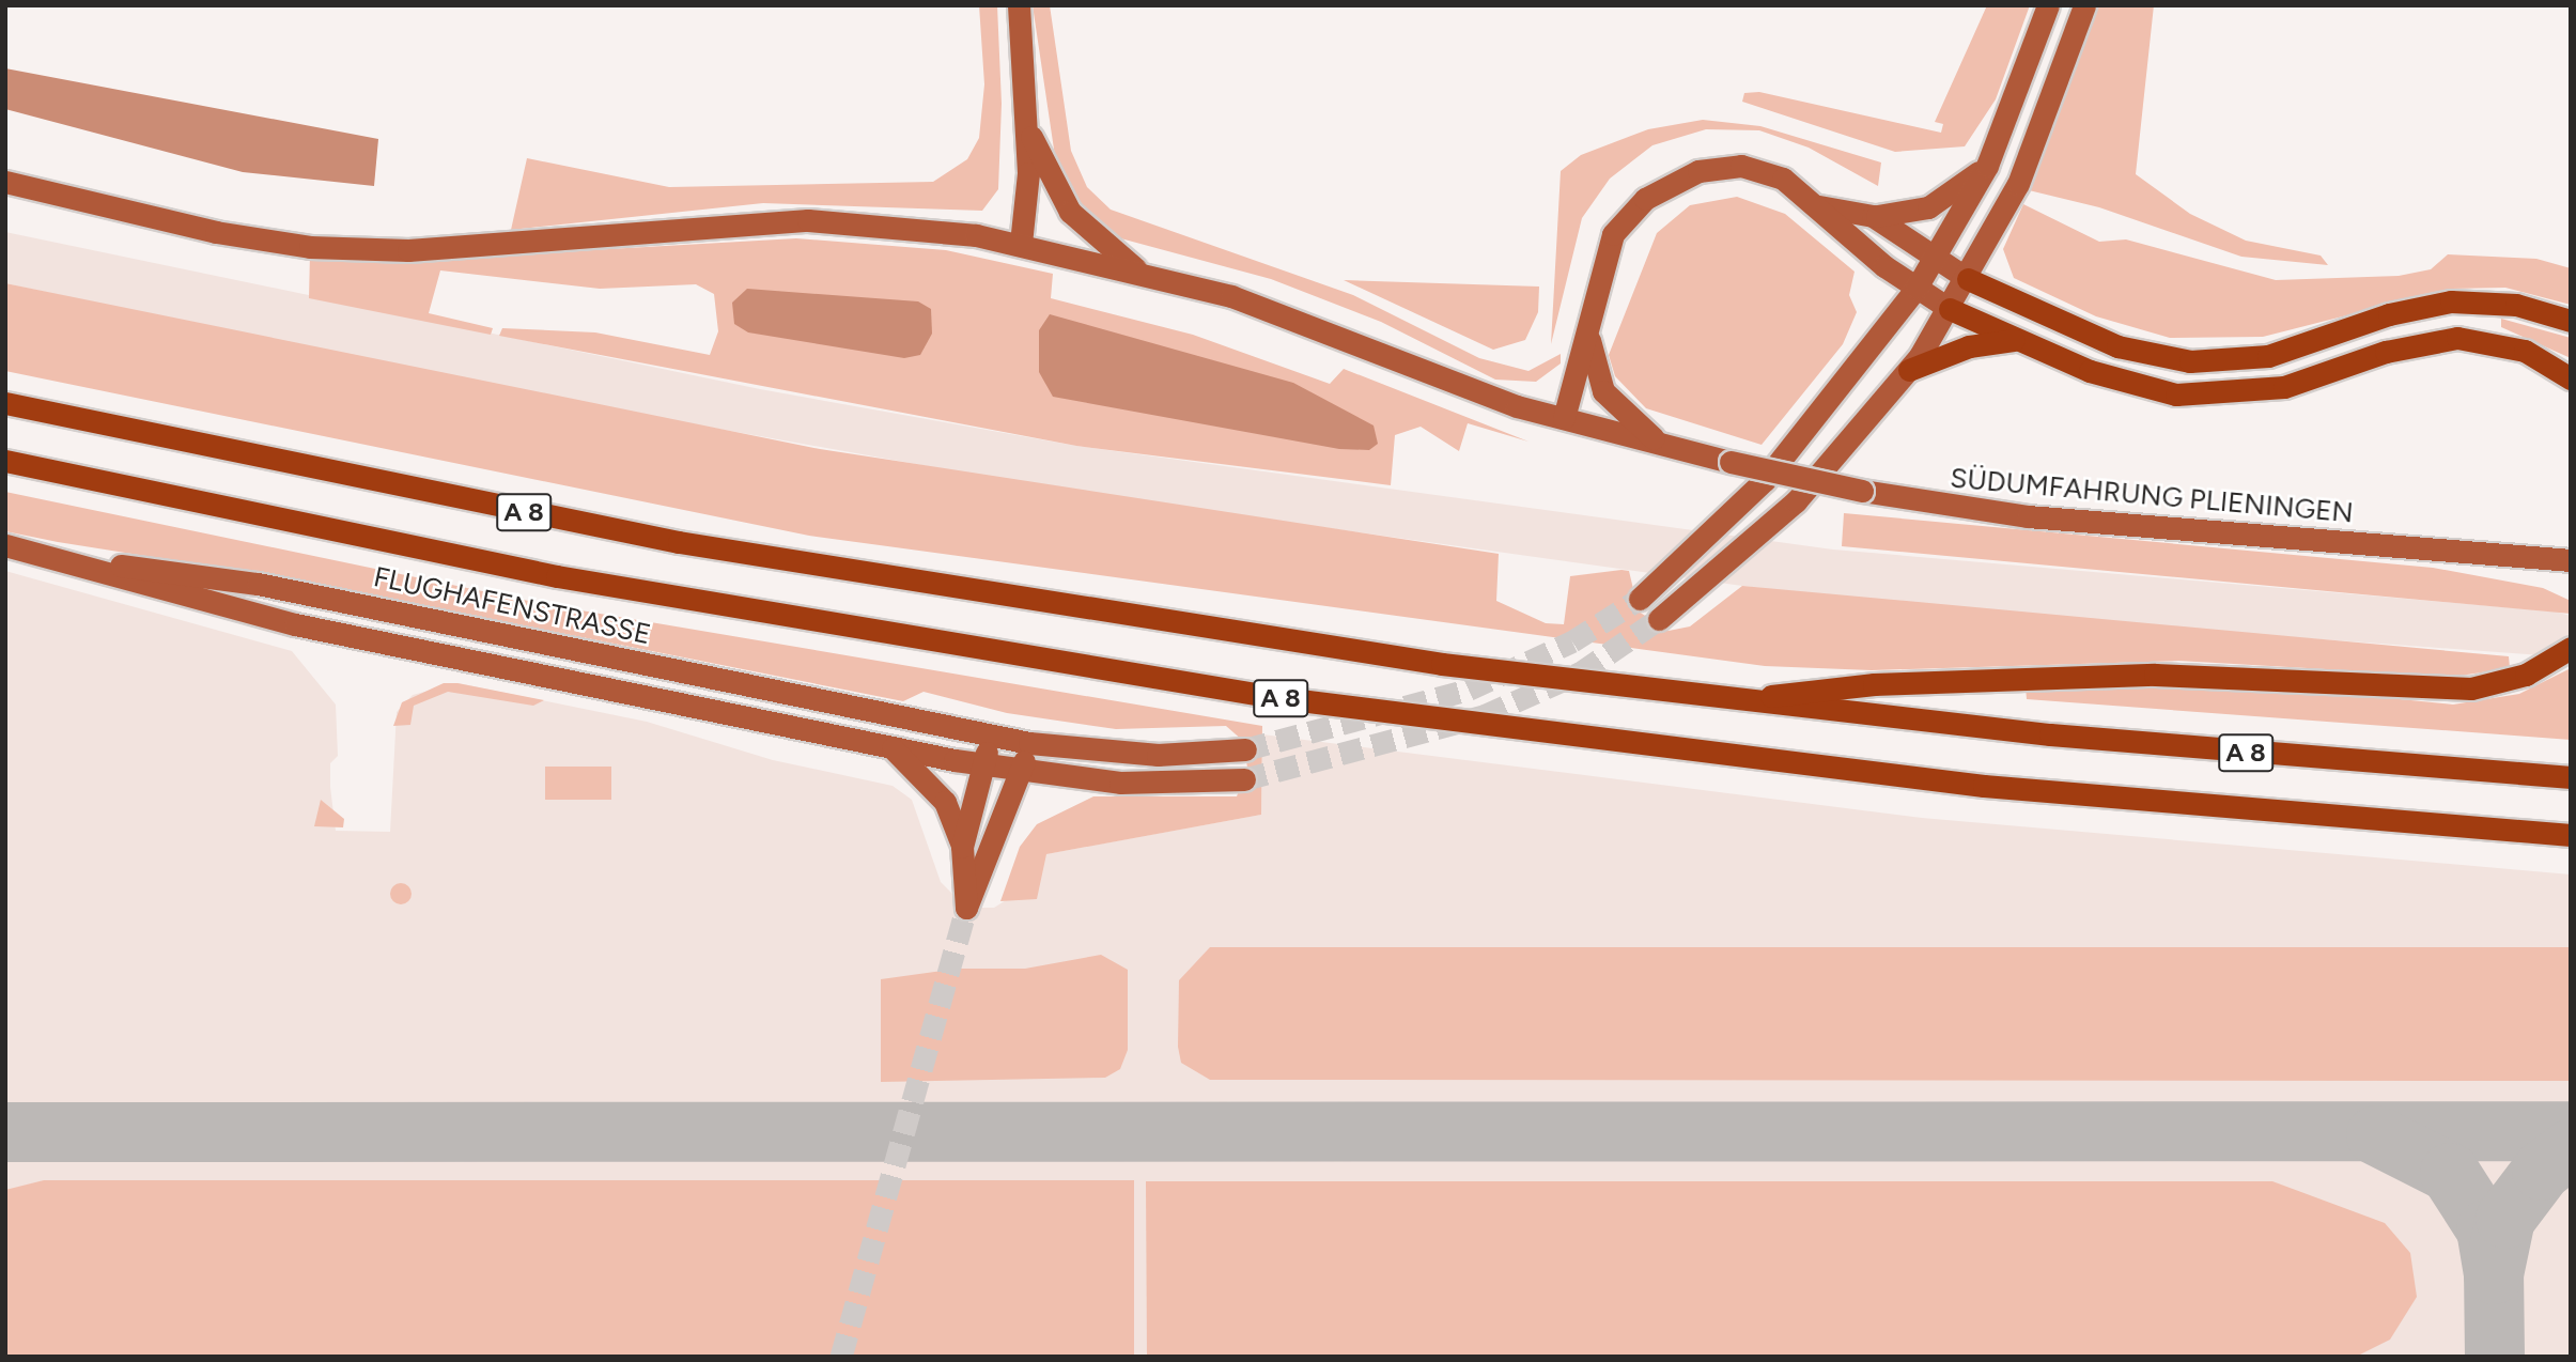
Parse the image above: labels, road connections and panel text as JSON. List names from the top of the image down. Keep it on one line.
{"streets":{"highway":["A 8"],"main road":["SÜDUMFAHRUNG PLIENINGEN","FLUGHAFENSTRASSE"]}}
